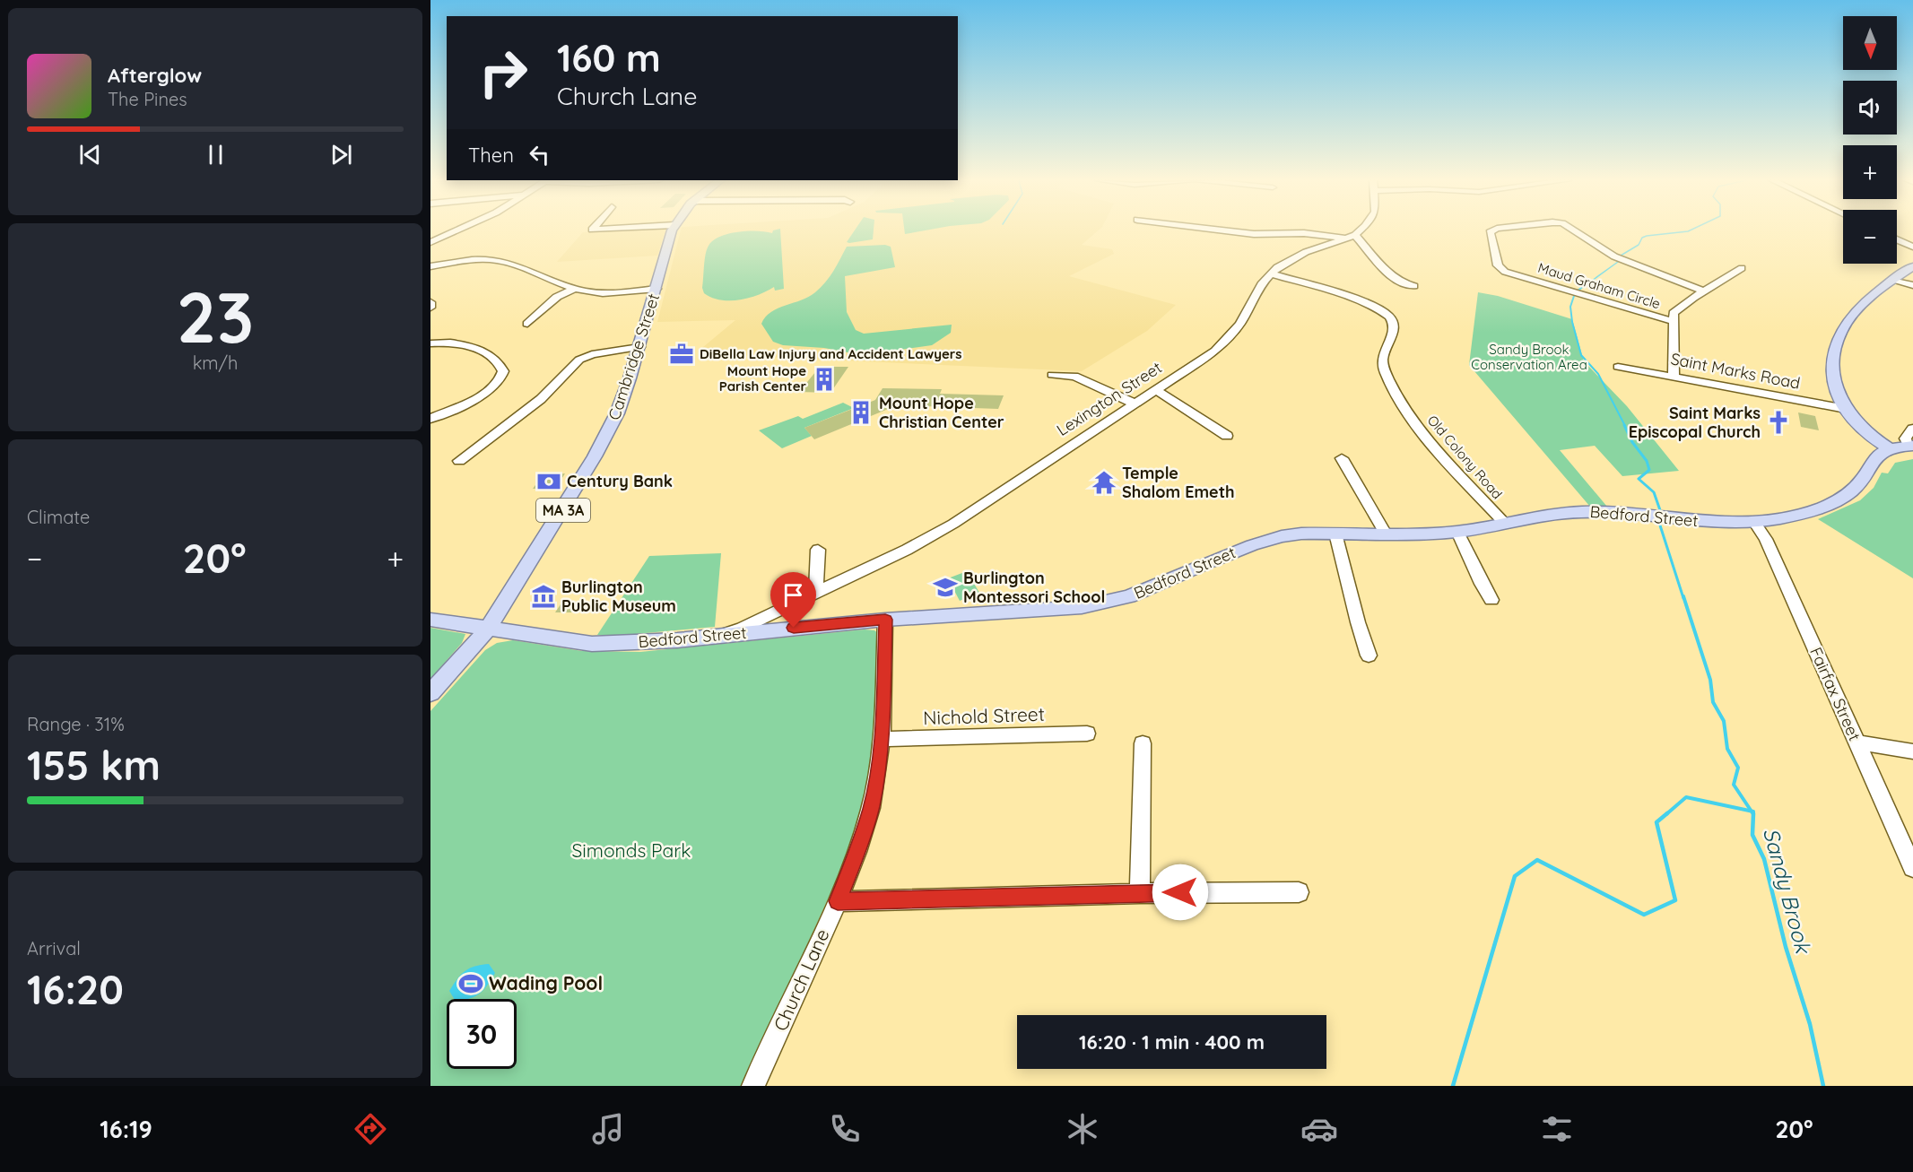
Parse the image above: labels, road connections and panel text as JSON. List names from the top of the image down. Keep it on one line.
{"streets":{"main road":["Cambridge Street","MA 3A","Bedford Street"],"street":["Maud Graham Circle","Saint Marks Road","Lexington Street","Old Colony Road","Fairfax Street","Nichold Street","Church Lane"]},"crossings":[["Cambridge Street","Bedford Street"],["Lexington Street","Old Colony Road"],["Lexington Street","Bedford Street"],["Old Colony Road","Bedford Street"],["Bedford Street","Fairfax Street"],["Bedford Street","Church Lane"],["Nichold Street","Church Lane"]],"water":["Sandy Brook"],"parks":["Sandy Brook Conservation Area","Simonds Park"],"places":{"office":["DiBella Law Injury and Accident Lawyers"],"building":["Mount Hope Parish Center","Mount Hope Christian Center"],"church":["Saint Marks Episcopal Church"],"bank":["Century Bank"],"temple":["Temple Shalom Emeth"],"school or university":["Burlington Montessori School"],"museum":["Burlington Public Museum"],"sports":["Wading Pool"]},"north":"bottom","page":{"map_buttons":["+","−"],"turn":["160 m","Church Lane"],"song":["Afterglow","The Pines"],"then":"Then","tile":[["23","km/h"],"Climate",["Range · 31%","155 km"],["Arrival","16:20"]],"heat":["−","20°","+"],"limit":"30","trip":"16:20 · 1 min · 400 m","tabs":["16:19","20°"]}}
